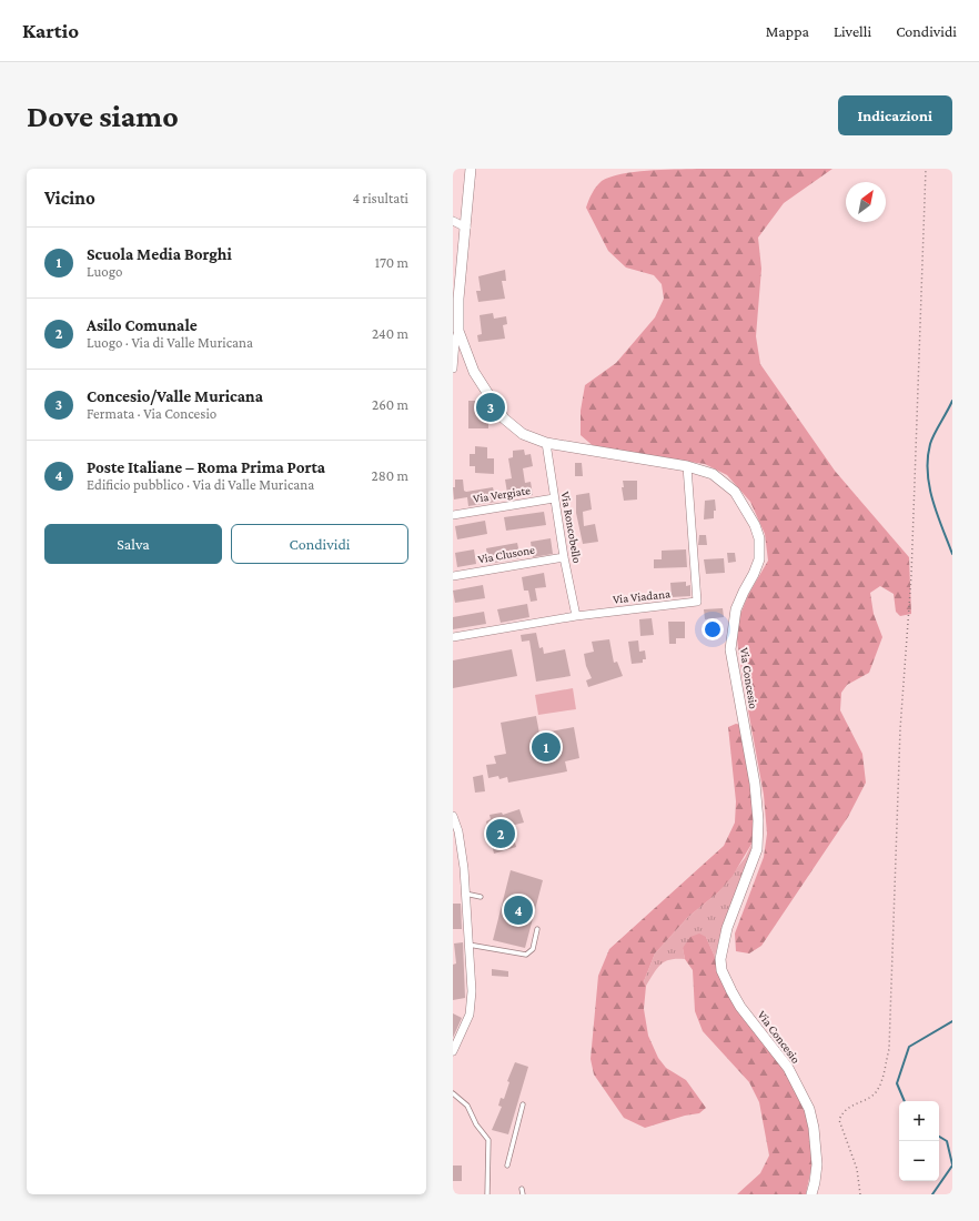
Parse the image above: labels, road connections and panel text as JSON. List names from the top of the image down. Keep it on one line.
{"streets":{"street":["Via Vergiate","Via Roncobello","Via Clusone","Via Viadana","Via Concesio"]},"crossings":[["Via Vergiate","Via Roncobello"],["Via Roncobello","Via Clusone"],["Via Roncobello","Via Viadana"],["Via Roncobello","Via Concesio"],["Via Viadana","Via Concesio"]],"north":"top right","page":{"header":"Kartio","nav":["Mappa","Livelli","Condividi"],"buttons":["Indicazioni",["Salva","Condividi"]],"title":"Dove siamo","heading":["Vicino","4 risultati"],"list":[{"mark":"1","name":"Scuola Media Borghi","note":"Luogo","value":"170 m"},{"mark":"2","name":"Asilo Comunale","note":"Luogo · Via di Valle Muricana","value":"240 m"},{"mark":"3","name":"Concesio/Valle Muricana","note":"Fermata · Via Concesio","value":"260 m"},{"mark":"4","name":"Poste Italiane – Roma Prima Porta","note":"Edificio pubblico · Via di Valle Muricana","value":"280 m"}],"pins":["3","1","2","4"],"map_buttons":["+","−"]}}
